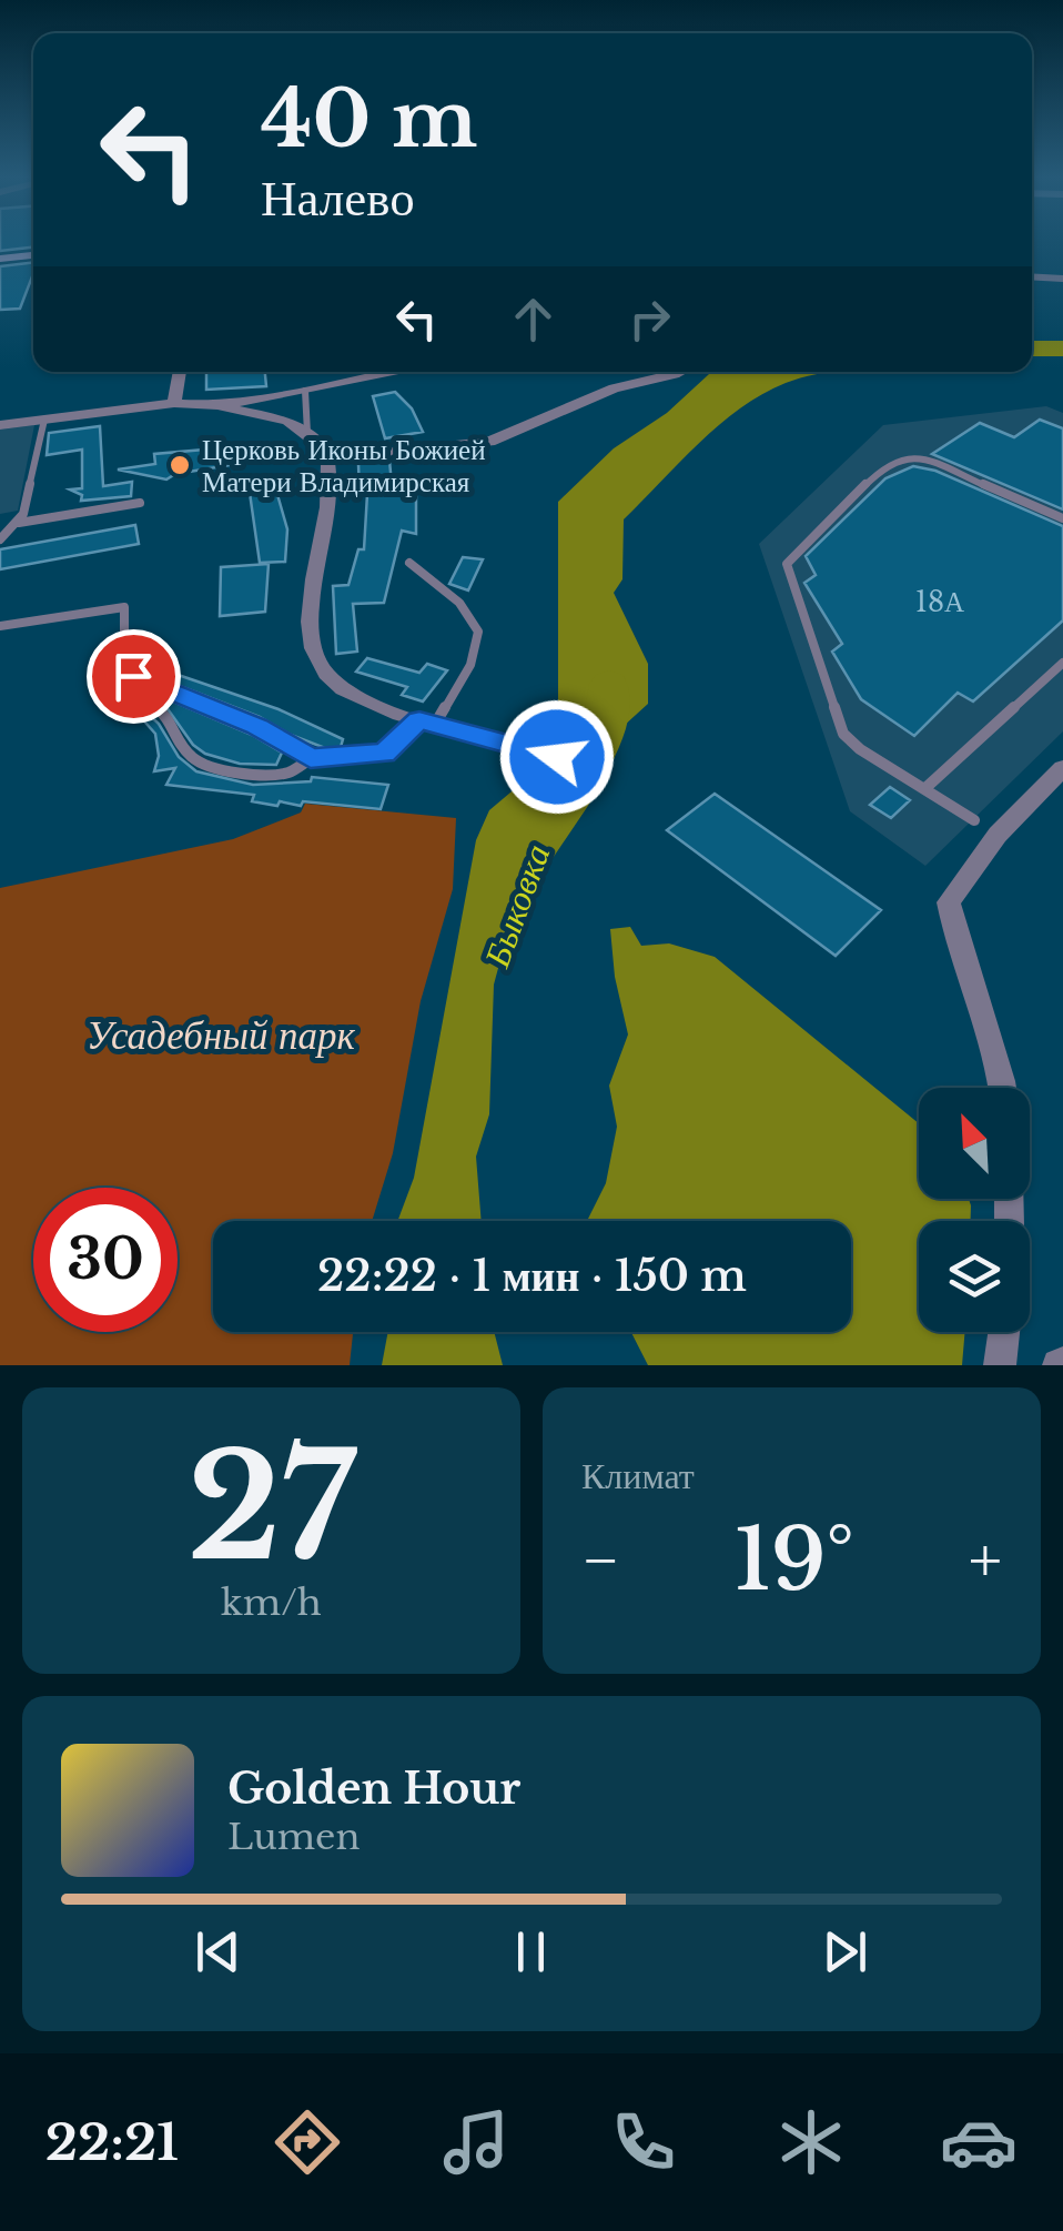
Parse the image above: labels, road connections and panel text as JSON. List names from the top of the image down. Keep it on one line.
{"water":["Быковка"],"parks":["Усадебный парк"],"places":["Церковь Иконы Божией Матери Владимирская"],"house_numbers":["18А"],"north":"top left","page":{"turn":["40 m","Налево"],"limit":"30","trip":"22:22 · 1 мин · 150 m","tile":[["27","km/h"],"Климат"],"heat":["−","19°","+"],"song":["Golden Hour","Lumen"],"tabs":"22:21"}}
